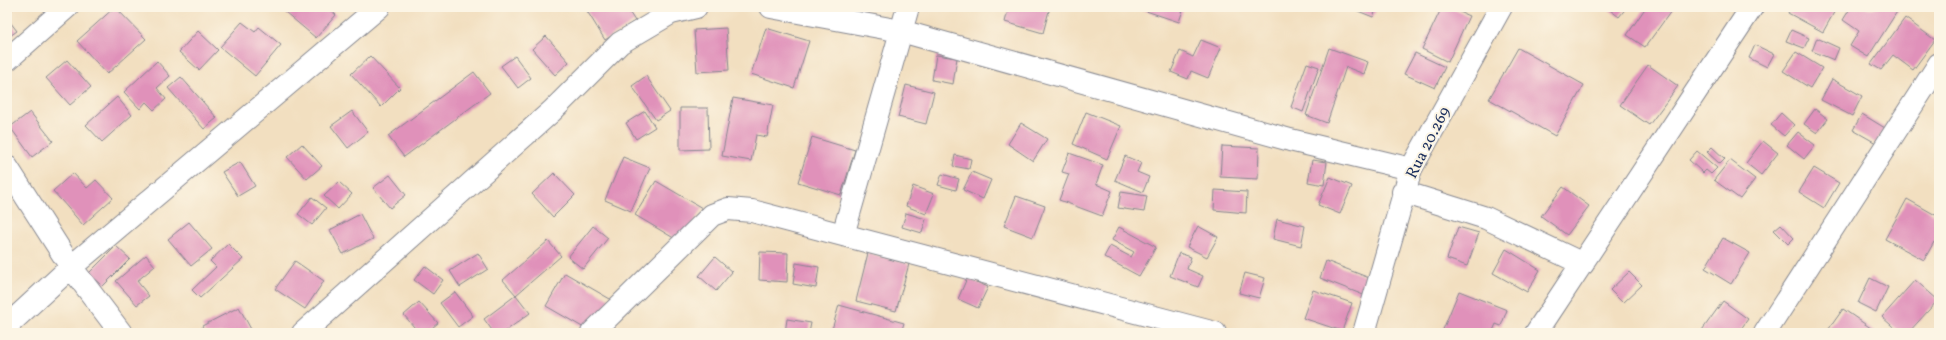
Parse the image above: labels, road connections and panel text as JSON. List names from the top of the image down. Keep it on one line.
{"streets":{"street":["Rua 20.269"]}}
